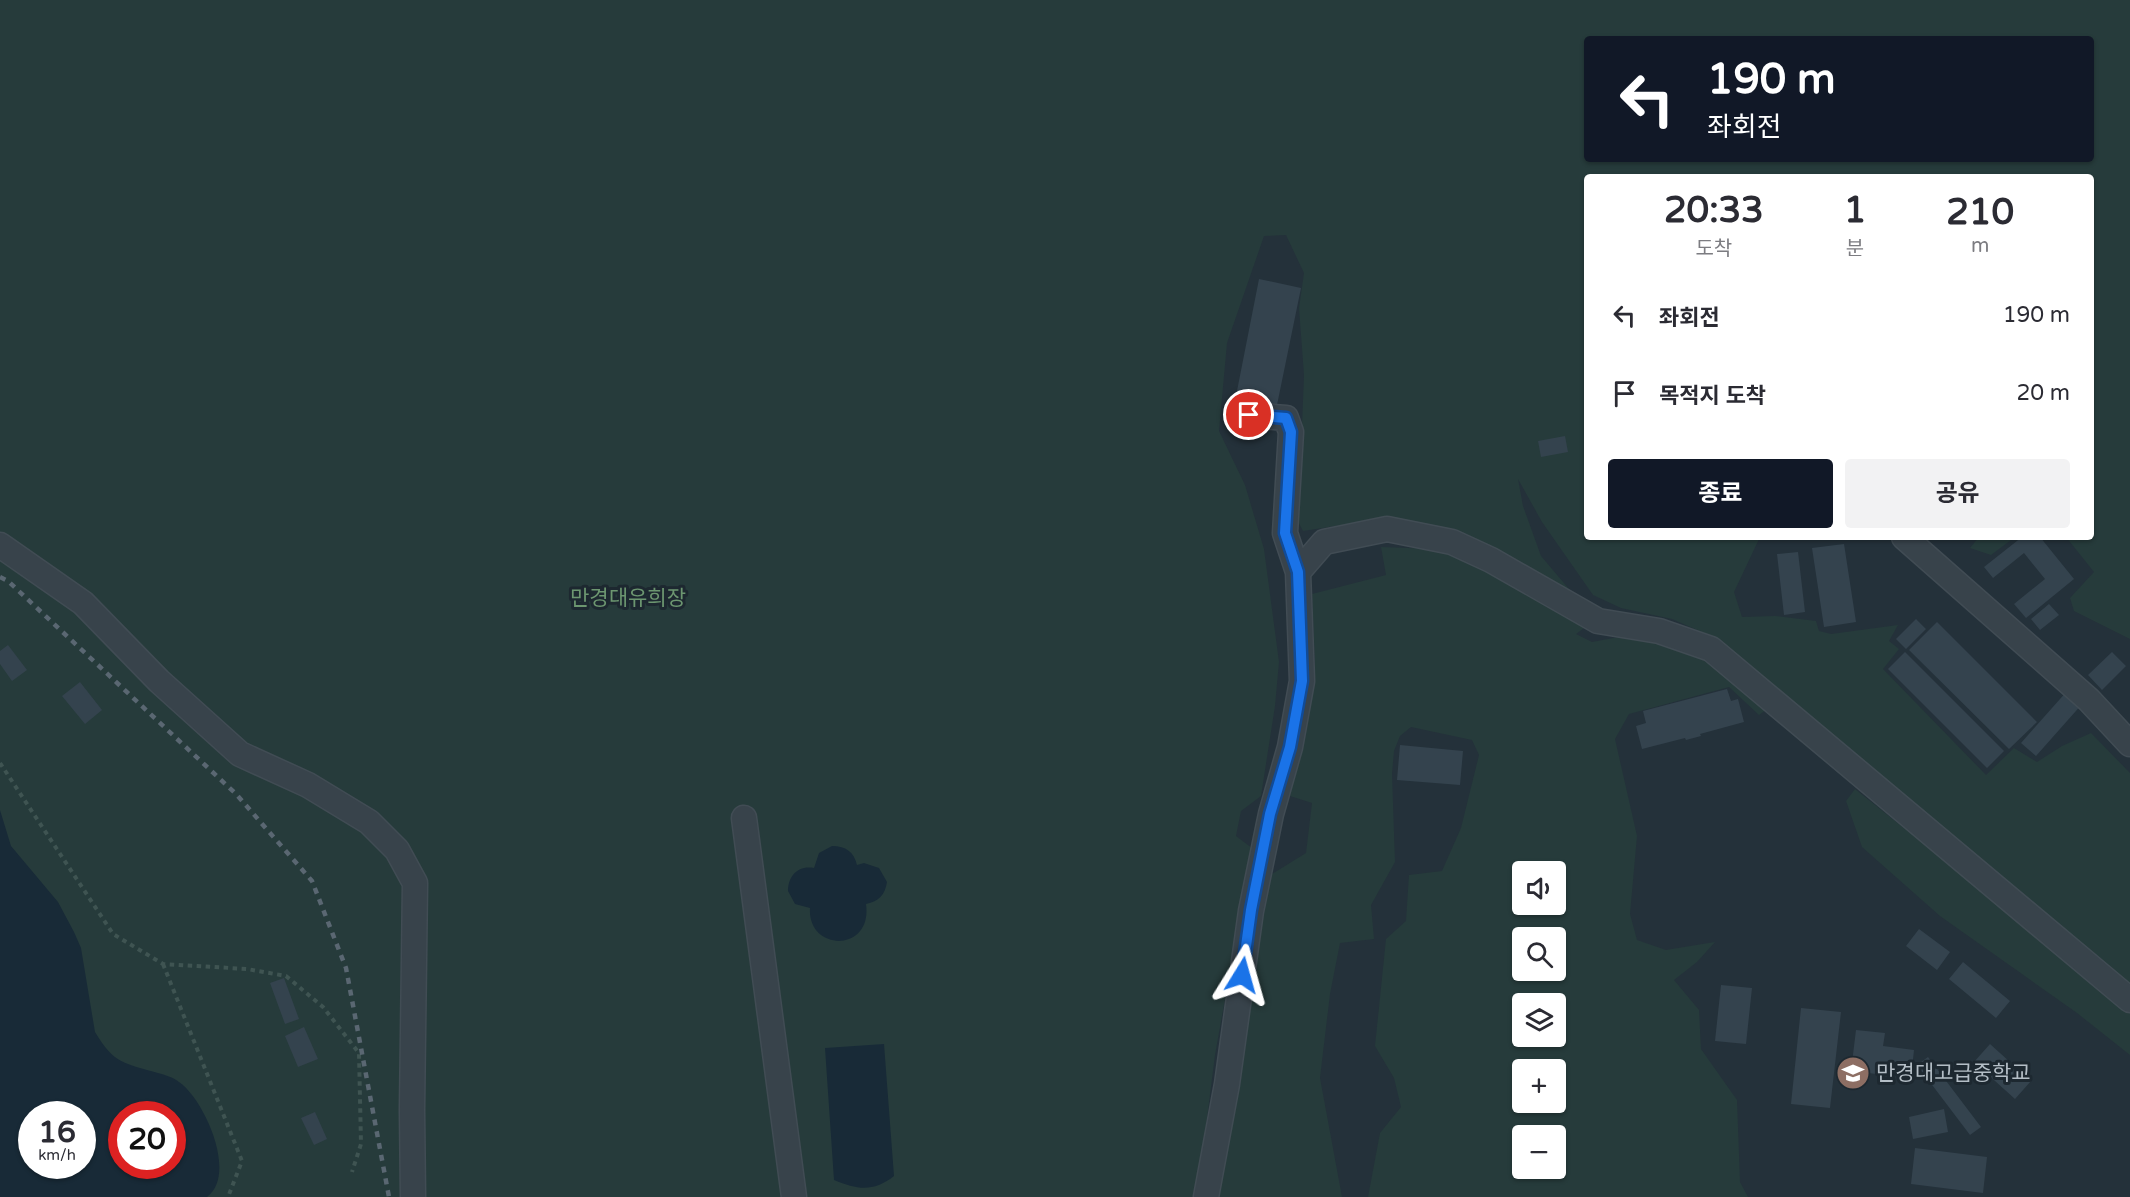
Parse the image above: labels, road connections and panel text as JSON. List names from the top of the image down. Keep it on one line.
{"parks":["만경대유희장"],"places":{"school or university":["만경대고급중학교"]},"page":{"turn":["190 m","좌회전"],"eta":["20:33","도착","1","분","210","m"],"list":[{"name":"좌회전","value":"190 m"},{"name":"목적지 도착","value":"20 m"}],"buttons":["종료","공유"],"map_buttons":["+","−"],"speed":"16 km/h","limit":"20"}}
